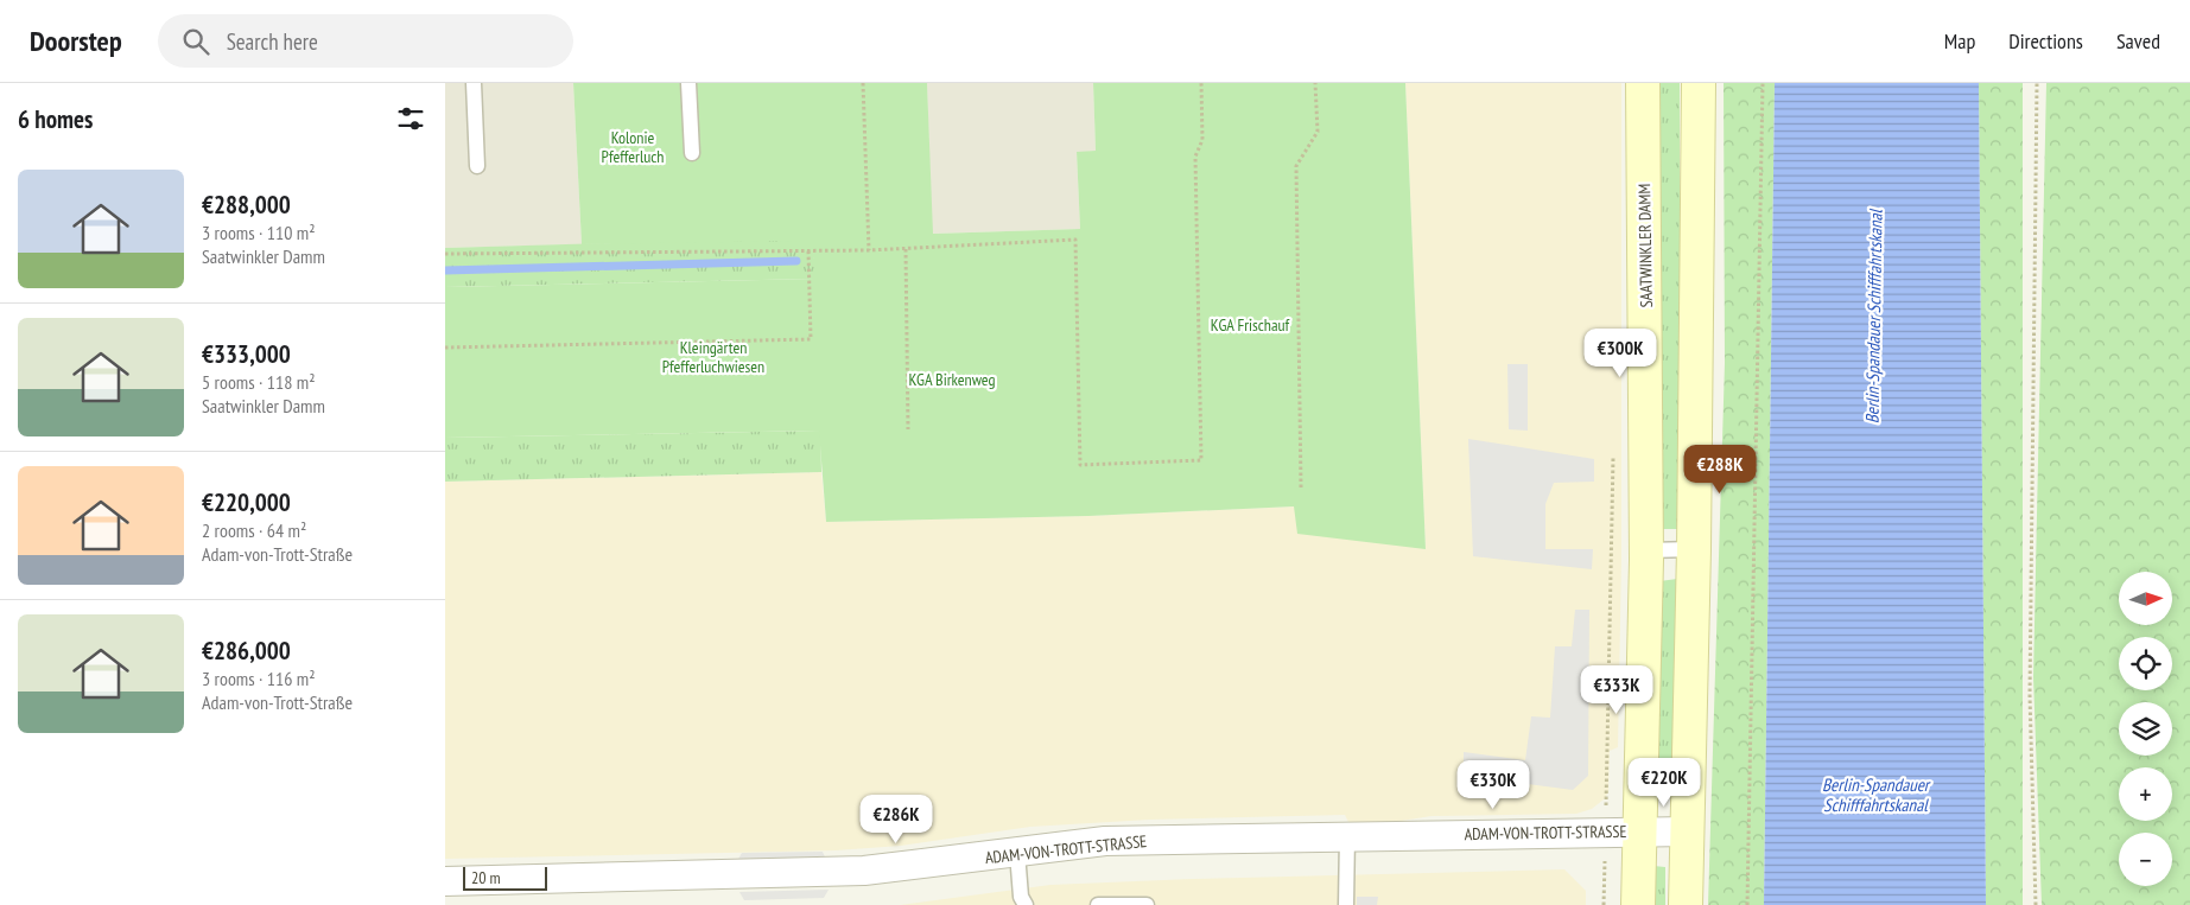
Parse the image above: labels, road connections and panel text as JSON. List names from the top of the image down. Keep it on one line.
{"streets":{"main road":["SAATWINKLER DAMM"],"street":["ADAM-VON-TROTT-STRASSE"]},"crossings":[["SAATWINKLER DAMM","ADAM-VON-TROTT-STRASSE"]],"water":["Berlin-Spandauer Schifffahrtskanal"],"parks":["Kolonie Pfefferluch","KGA Frischauf","Kleingärten Pfefferluchwiesen","KGA Birkenweg"],"scale_bar":"20 m","north":"right","page":{"header":"Doorstep","search":"Search here","nav":["Map","Directions","Saved"],"heading":"6 homes","list":[{"name":"€288,000","note":"3 rooms · 110 m² · Saatwinkler Damm"},{"name":"€333,000","note":"5 rooms · 118 m² · Saatwinkler Damm"},{"name":"€220,000","note":"2 rooms · 64 m² · Adam-von-Trott-Straße"},{"name":"€286,000","note":"3 rooms · 116 m² · Adam-von-Trott-Straße"}],"price":["€300K","€288K","€333K","€220K","€330K","€286K"],"map_buttons":["+","−"],"scale":"20 m"}}
